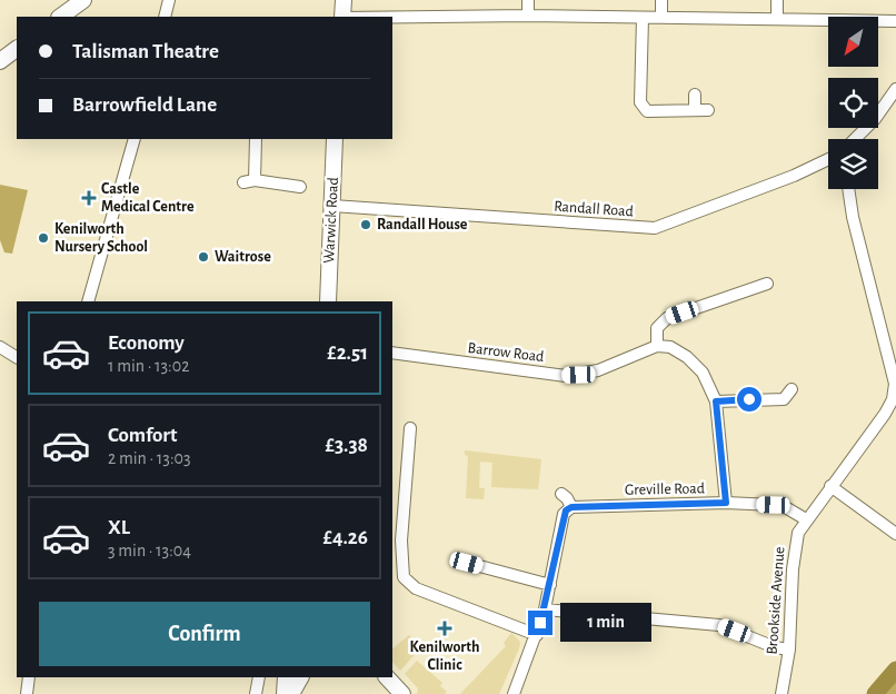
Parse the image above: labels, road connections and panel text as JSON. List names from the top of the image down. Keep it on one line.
{"streets":{"main road":["Warwick Road"],"street":["Randall Road","Barrow Road","Greville Road","Brookside Avenue"]},"crossings":[["Randall Road","Warwick Road"],["Greville Road","Brookside Avenue"]],"places":{"health":["Castle Medical Centre","Kenilworth Clinic"],"other":["Randall House","Kenilworth Nursery School","Waitrose"]},"north":"bottom left","page":{"banner":["Talisman Theatre","Barrowfield Lane"],"list":[{"name":"Economy","note":"1 min · 13:02","value":"£2.51"},{"name":"Comfort","note":"2 min · 13:03","value":"£3.38"},{"name":"XL","note":"3 min · 13:04","value":"£4.26"}],"buttons":"Confirm","bubble":"1 min"}}
